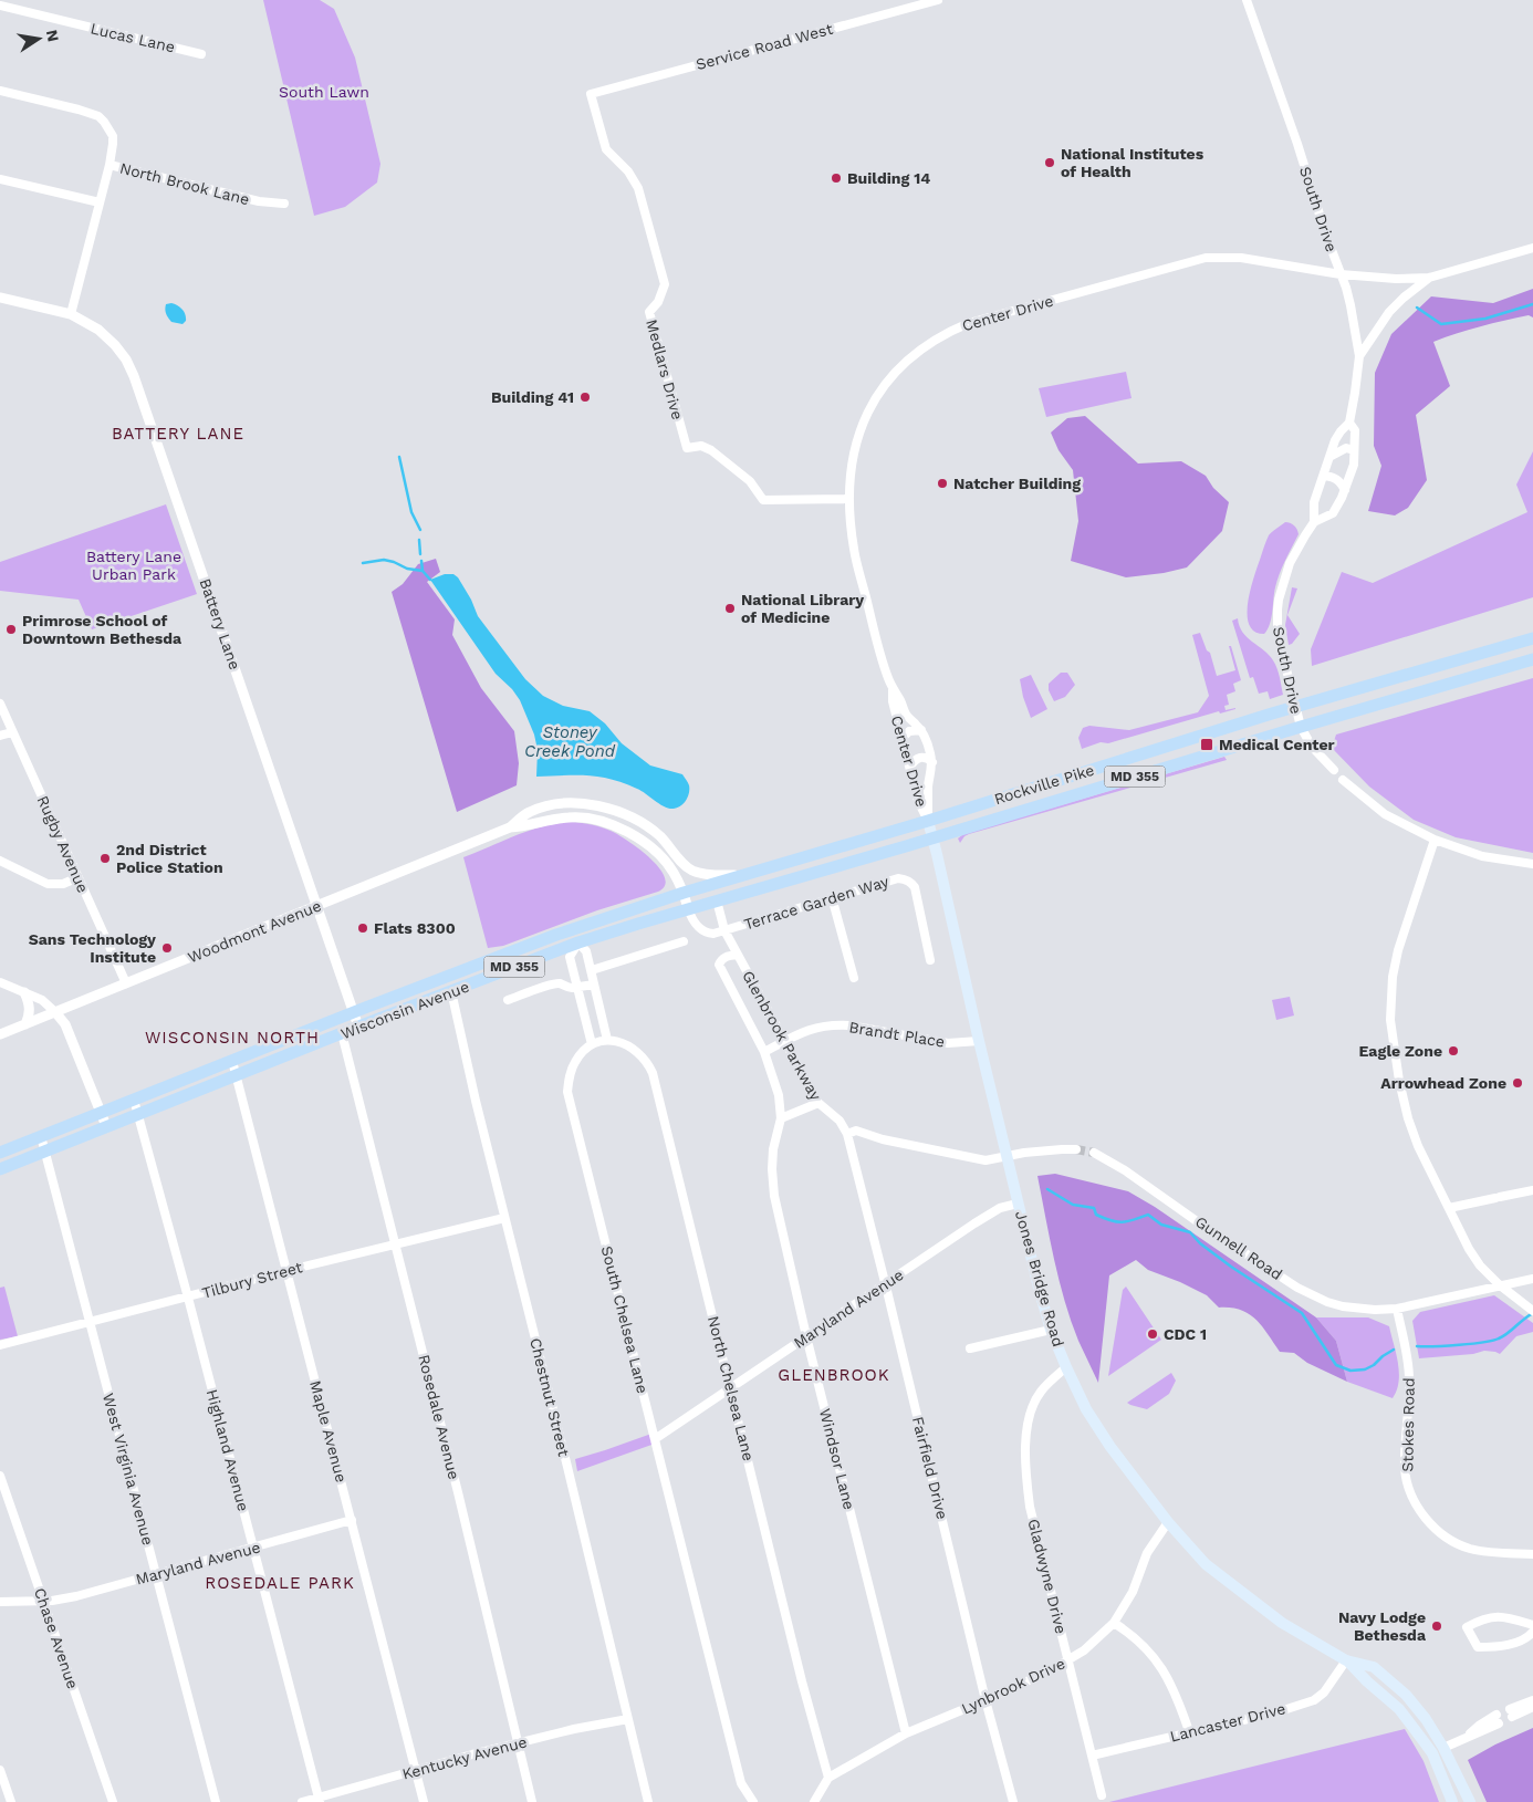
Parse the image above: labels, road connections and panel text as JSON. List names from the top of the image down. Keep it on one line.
{"streets":{"main road":["MD 355","Rockville Pike","Wisconsin Avenue","Jones Bridge Road"],"street":["Lucas Lane","Service Road West","North Brook Lane","South Drive","Center Drive","Medlars Drive","Battery Lane","Rugby Avenue","Terrace Garden Way","Woodmont Avenue","Brandt Place","Glenbrook Parkway","Gunnell Road","Tilbury Street","Maryland Avenue","South Chelsea Lane","North Chelsea Lane","Chestnut Street","Rosedale Avenue","Stokes Road","Maple Avenue","Highland Avenue","Windsor Lane","Fairfield Drive","West Virginia Avenue","Gladwyne Drive","Chase Avenue","Lynbrook Drive","Lancaster Drive","Kentucky Avenue"]},"crossings":[["Service Road West","Medlars Drive"],["South Drive","Center Drive"],["South Drive","Rockville Pike"],["Center Drive","Medlars Drive"],["Center Drive","Rockville Pike"],["Center Drive","Jones Bridge Road"],["Battery Lane","Woodmont Avenue"],["Battery Lane","Wisconsin Avenue"],["Rockville Pike","Woodmont Avenue"],["Rockville Pike","Wisconsin Avenue"],["Rockville Pike","Glenbrook Parkway"],["Rockville Pike","Jones Bridge Road"],["Rugby Avenue","Woodmont Avenue"],["Terrace Garden Way","Glenbrook Parkway"],["Woodmont Avenue","Wisconsin Avenue"],["Wisconsin Avenue","Chestnut Street"],["Wisconsin Avenue","Rosedale Avenue"],["Wisconsin Avenue","Maple Avenue"],["Wisconsin Avenue","Highland Avenue"],["Wisconsin Avenue","West Virginia Avenue"],["Brandt Place","Glenbrook Parkway"],["Brandt Place","Jones Bridge Road"],["Glenbrook Parkway","Windsor Lane"],["Glenbrook Parkway","Fairfield Drive"],["Gunnell Road","Stokes Road"],["Jones Bridge Road","Maryland Avenue"],["Jones Bridge Road","Gladwyne Drive"],["Jones Bridge Road","Lynbrook Drive"],["Jones Bridge Road","Lancaster Drive"],["Tilbury Street","Chestnut Street"],["Tilbury Street","Rosedale Avenue"],["Tilbury Street","Maple Avenue"],["Tilbury Street","Highland Avenue"],["Tilbury Street","West Virginia Avenue"],["Maryland Avenue","South Chelsea Lane"],["Maryland Avenue","North Chelsea Lane"],["Maryland Avenue","Maple Avenue"],["Maryland Avenue","Highland Avenue"],["Maryland Avenue","Windsor Lane"],["Maryland Avenue","Fairfield Drive"],["Maryland Avenue","West Virginia Avenue"],["Maryland Avenue","Chase Avenue"],["North Chelsea Lane","Lynbrook Drive"],["Chestnut Street","Kentucky Avenue"],["Rosedale Avenue","Kentucky Avenue"],["Maple Avenue","Kentucky Avenue"],["Highland Avenue","Kentucky Avenue"],["Windsor Lane","Lynbrook Drive"],["Fairfield Drive","Lynbrook Drive"],["Gladwyne Drive","Lynbrook Drive"],["Gladwyne Drive","Lancaster Drive"]],"districts":["BATTERY LANE","WISCONSIN NORTH","GLENBROOK","ROSEDALE PARK"],"water":["Stoney Creek Pond"],"parks":["South Lawn","Battery Lane Urban Park"],"places":{"other":["National Institutes of Health","Building 14","Building 41","Natcher Building","National Library of Medicine","Primrose School of Downtown Bethesda","2nd District Police Station","Flats 8300","Sans Technology Institute","Eagle Zone","Arrowhead Zone","CDC 1","Navy Lodge Bethesda"],"transit":["Medical Center"]},"north":"right"}
